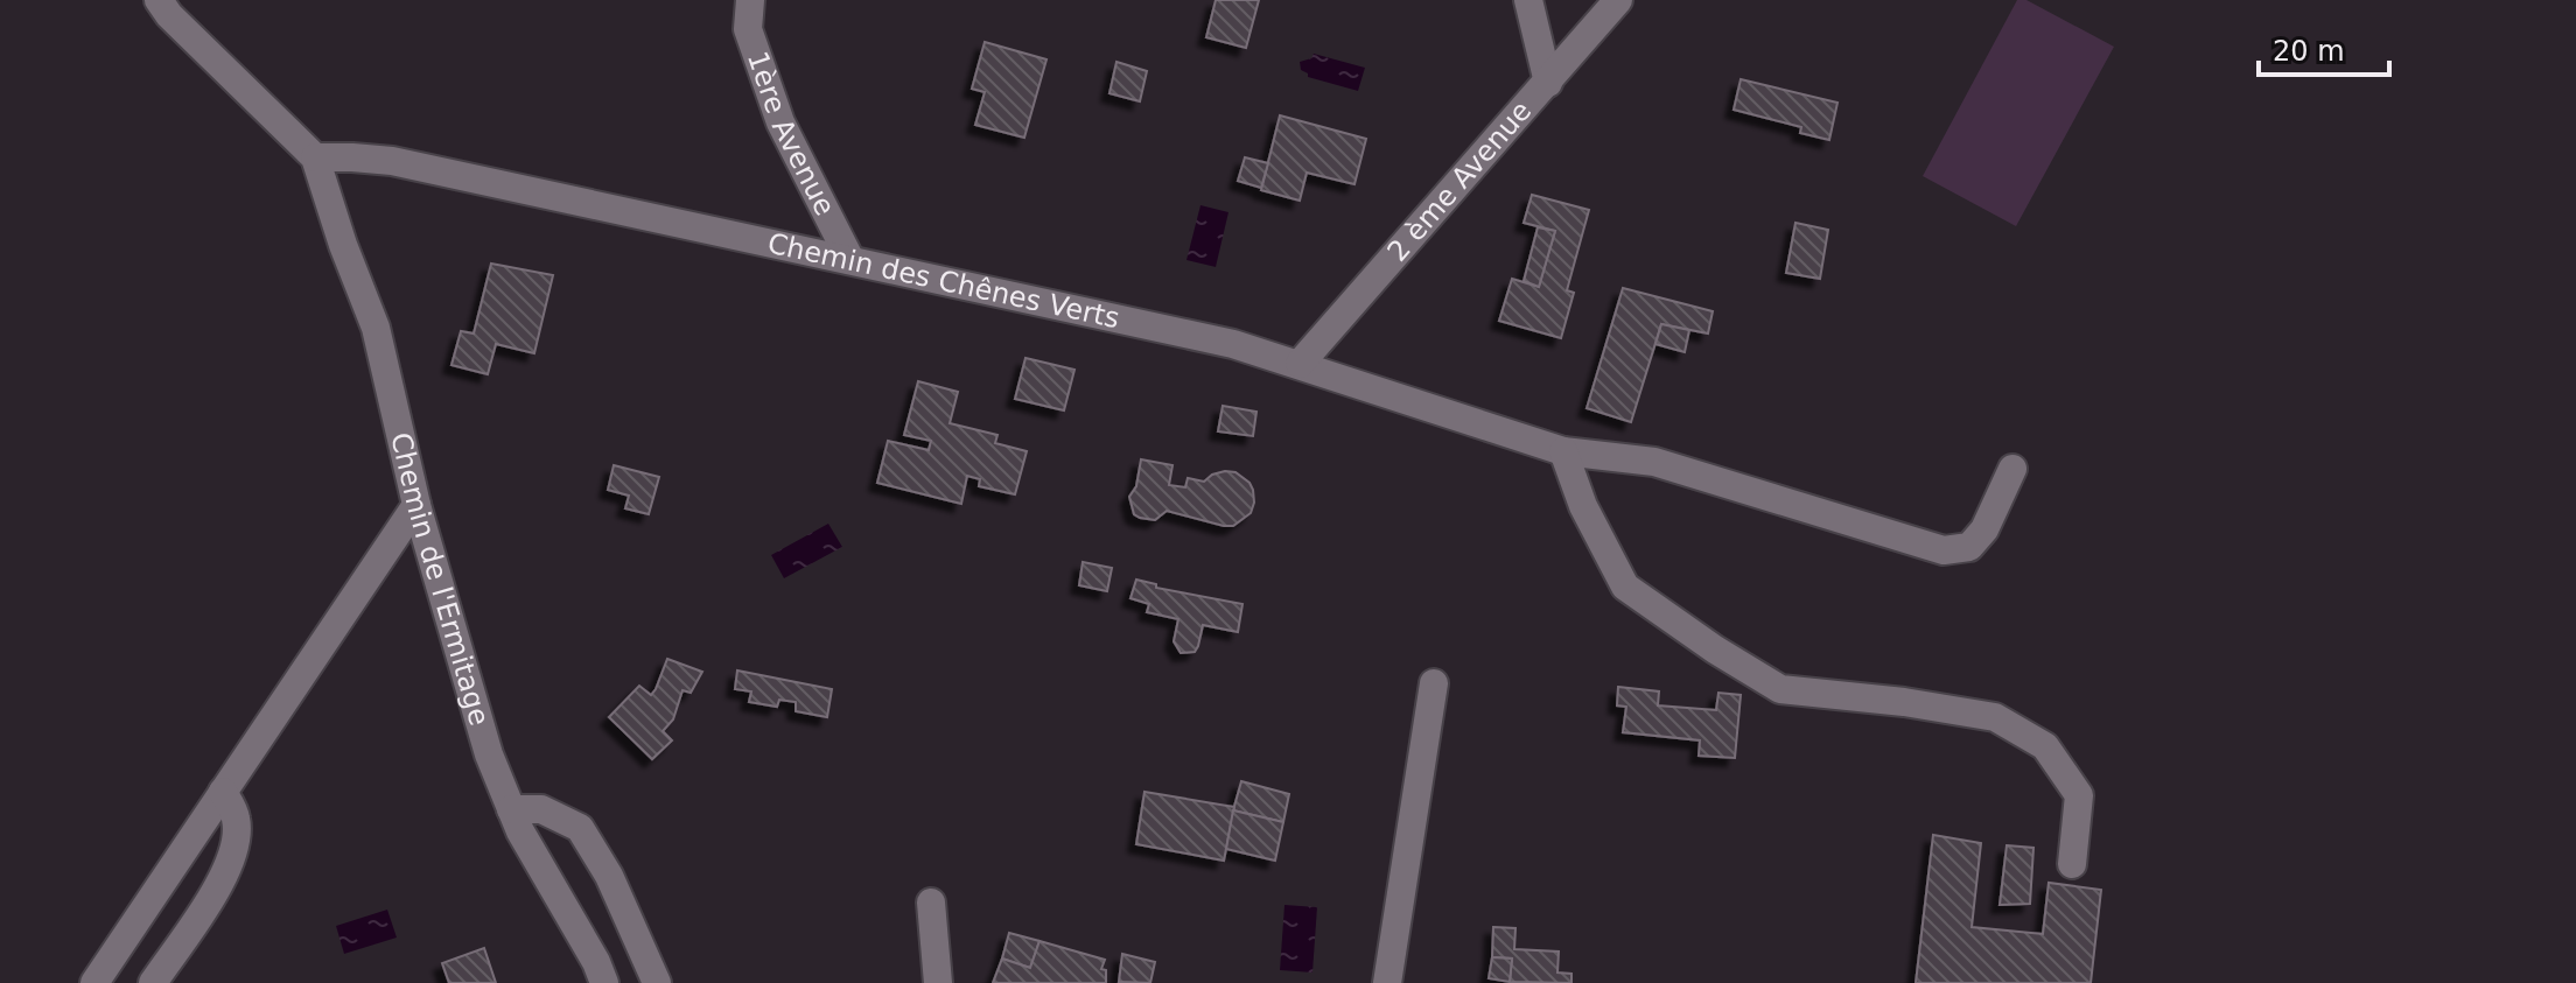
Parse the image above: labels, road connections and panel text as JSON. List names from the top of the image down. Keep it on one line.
{"streets":{"street":["1ère Avenue","2 ème Avenue","Chemin des Chênes Verts","Chemin de l'Ermitage"]},"crossings":[["1ère Avenue","Chemin des Chênes Verts"],["2 ème Avenue","Chemin des Chênes Verts"],["Chemin des Chênes Verts","Chemin de l'Ermitage"]],"scale_bar":"20 m"}
